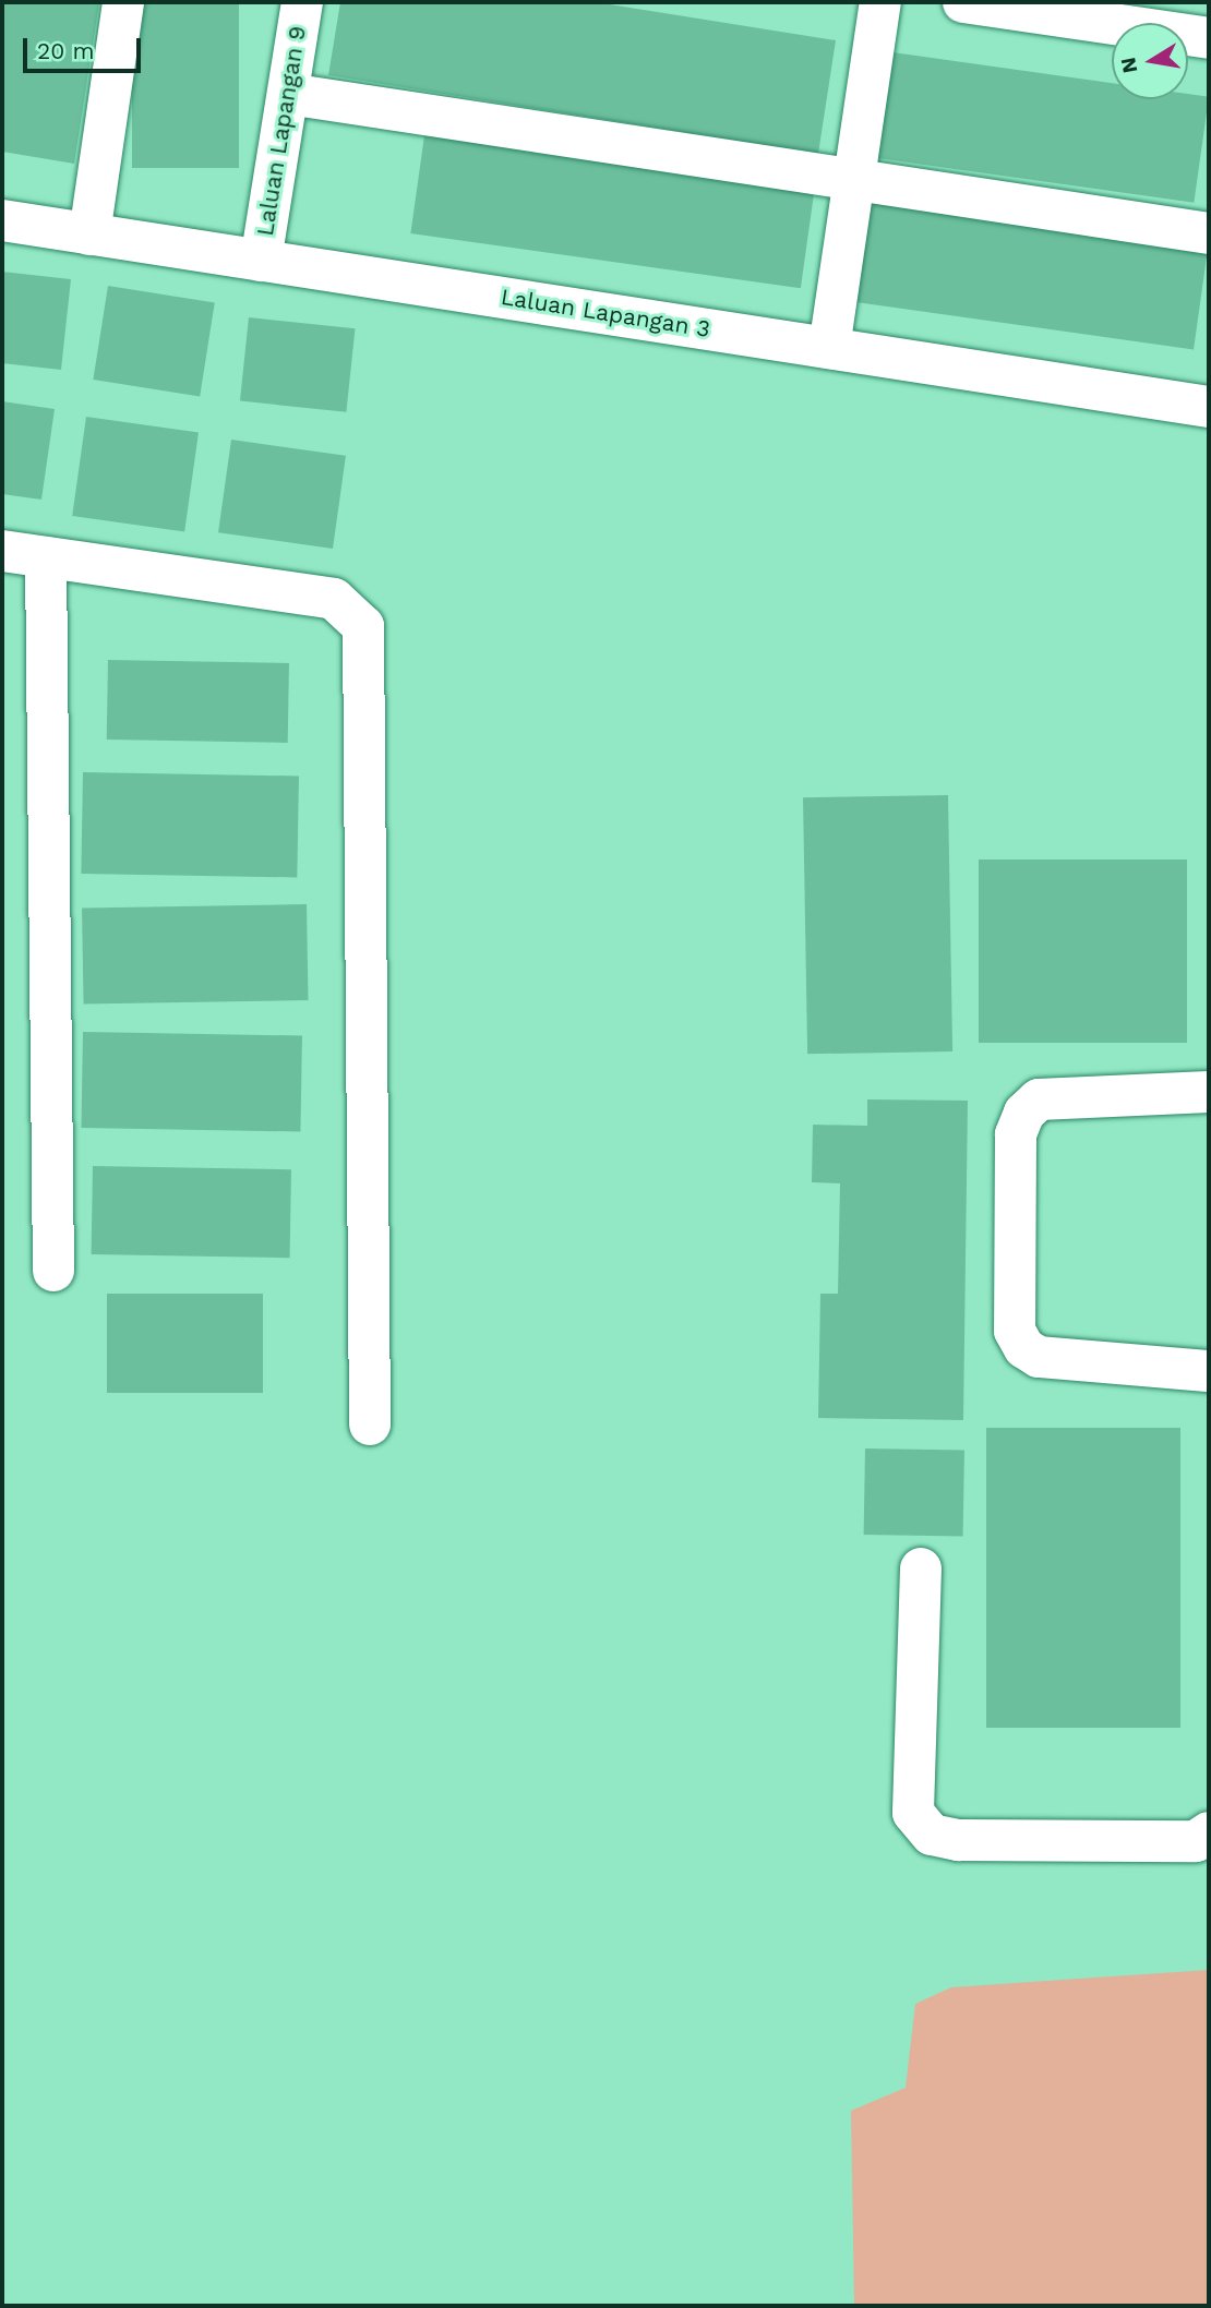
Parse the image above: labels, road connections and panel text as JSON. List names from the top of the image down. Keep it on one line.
{"streets":{"street":["Laluan Lapangan 9","Laluan Lapangan 3"]},"crossings":[["Laluan Lapangan 9","Laluan Lapangan 3"]],"scale_bar":"20 m","north":"left"}
